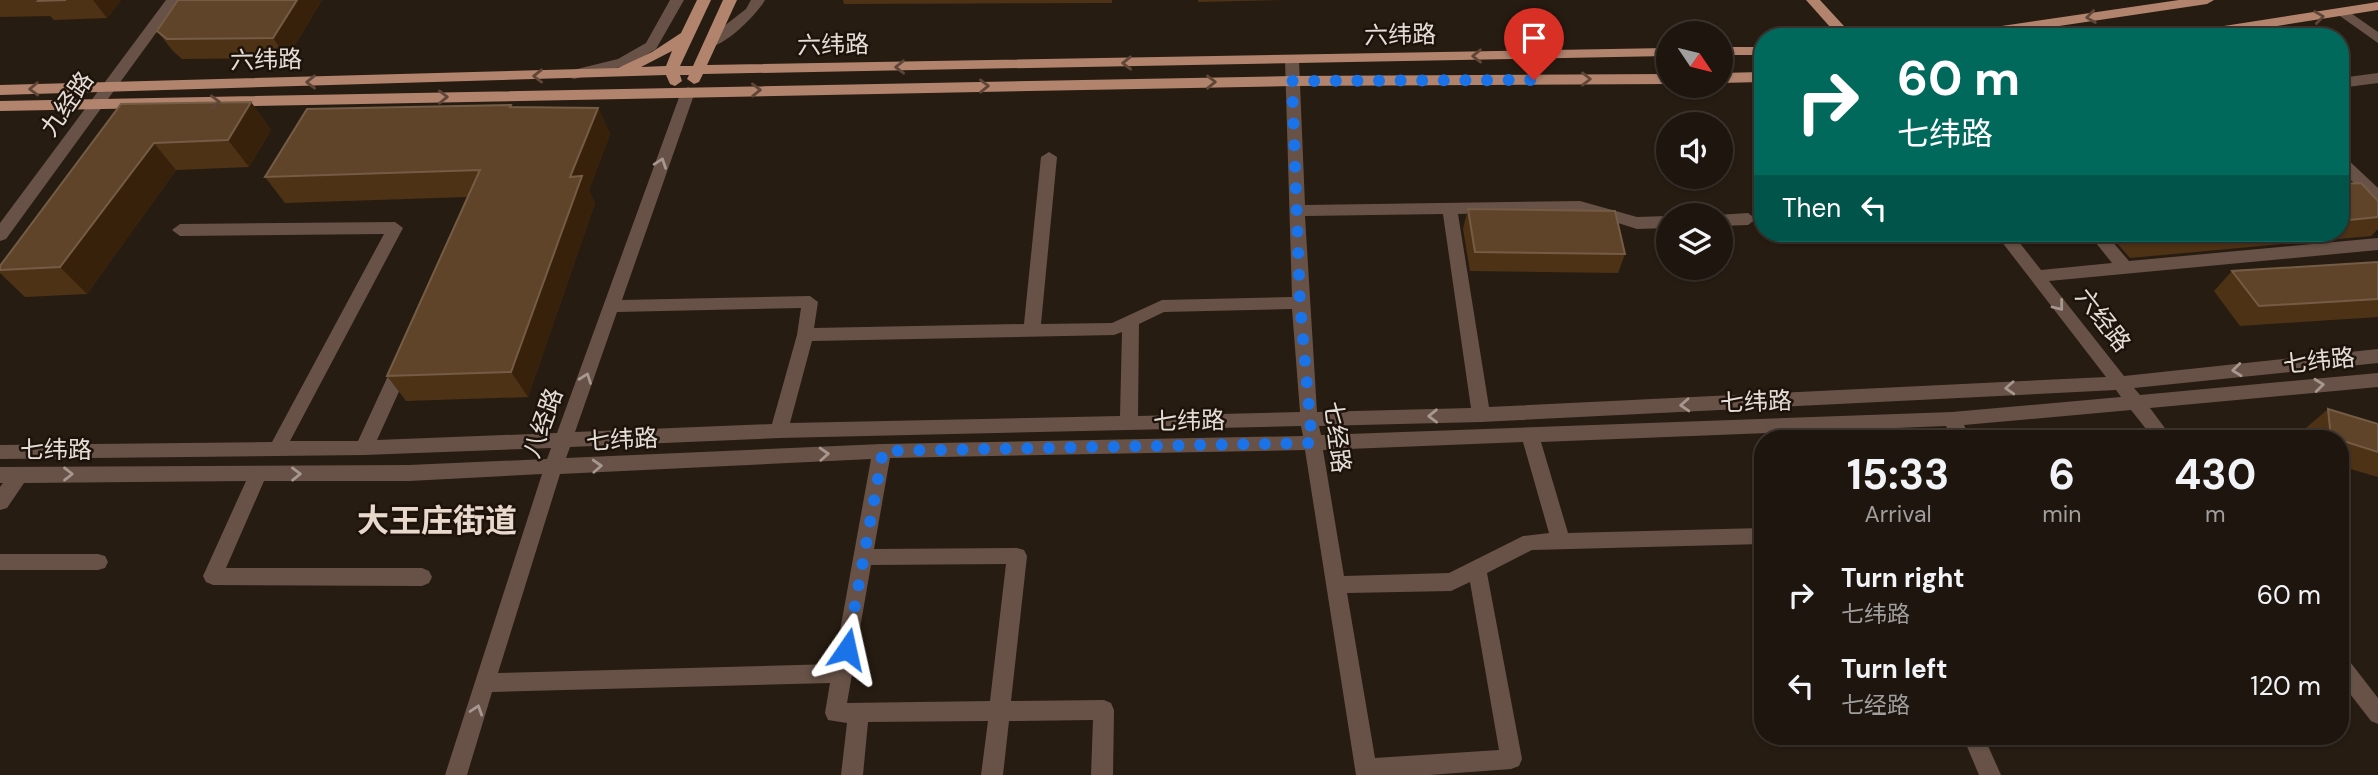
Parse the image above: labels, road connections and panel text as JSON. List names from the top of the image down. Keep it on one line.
{"streets":{"main road":["六纬路","八经路"],"street":["九经路","六经路","七纬路","七经路"]},"crossings":[["六纬路","九经路"],["六纬路","八经路"],["六纬路","七经路"],["六经路","七纬路"],["七纬路","八经路"],["七纬路","七经路"]],"one_way":["八经路"],"districts":["大王庄街道"],"north":"bottom right","page":{"turn":["60 m","七纬路"],"then":"Then","eta":["15:33","Arrival","6","min","430","m"],"list":[{"name":"Turn right","note":"七纬路","value":"60 m"},{"name":"Turn left","note":"七经路","value":"120 m"}]}}
